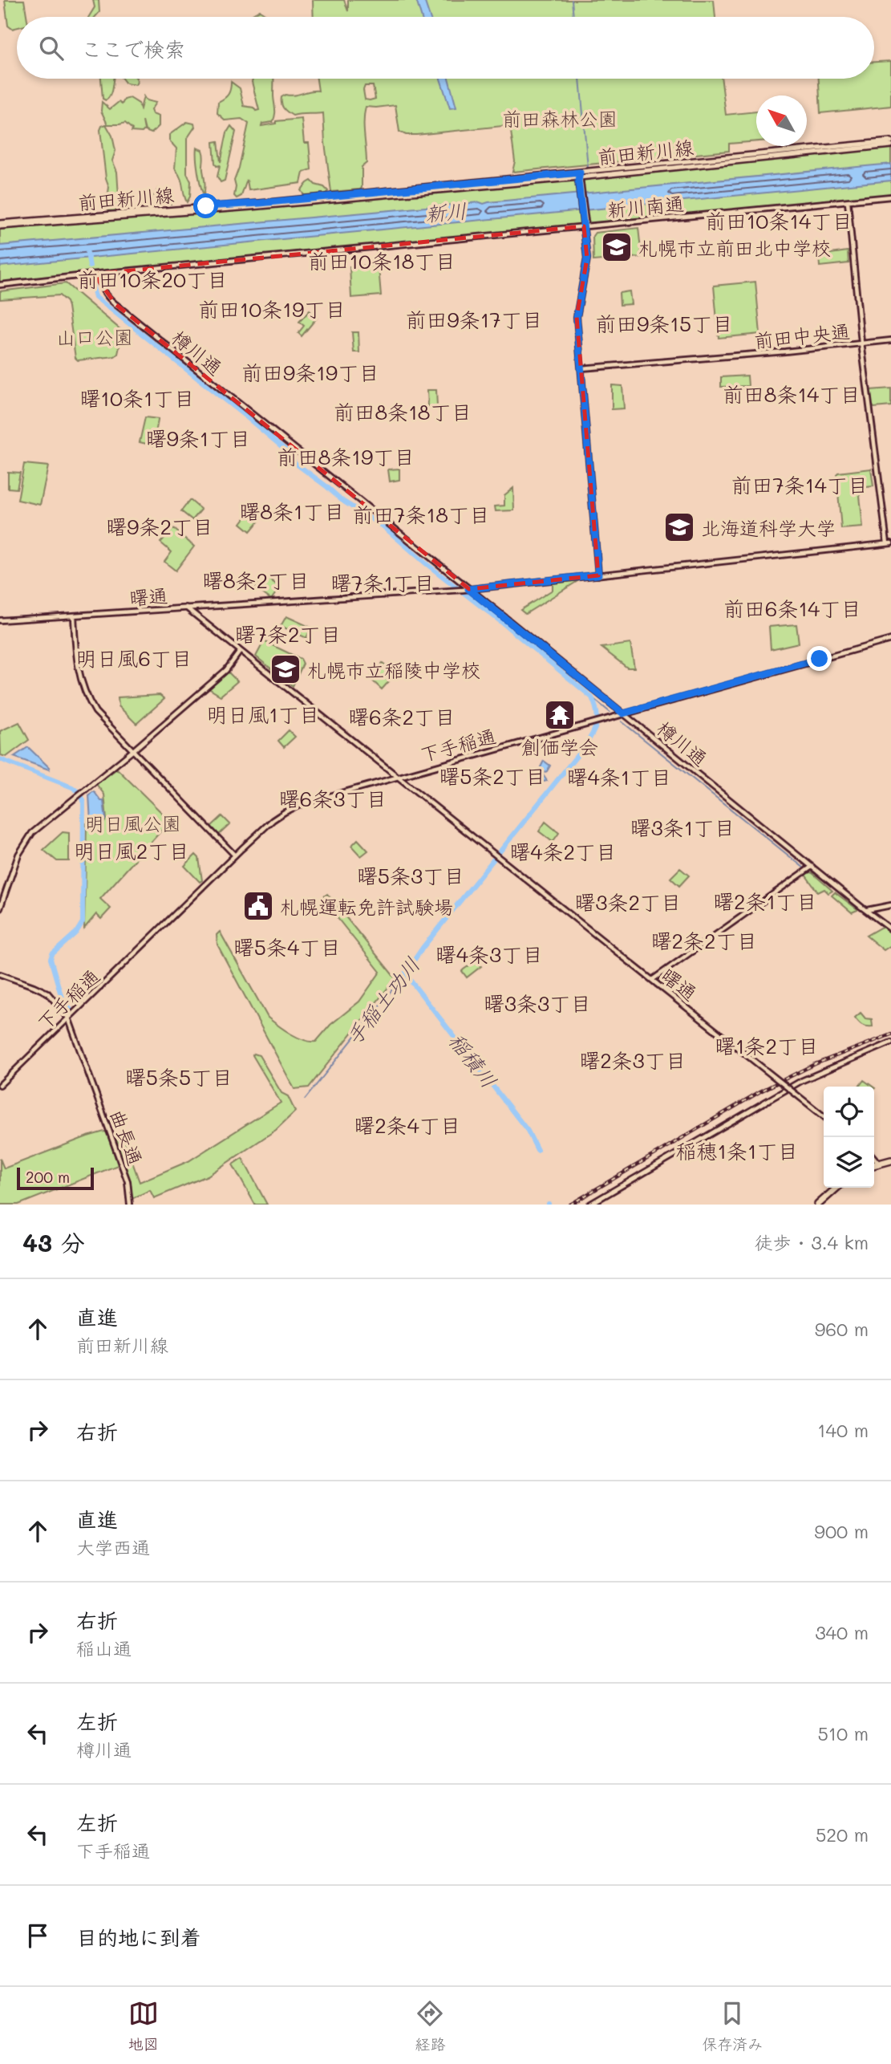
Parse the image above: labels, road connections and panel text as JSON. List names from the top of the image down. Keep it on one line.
{"streets":{"main road":["前田新川線"],"street":["新川南通","前田中央通","樽川通","曙通","下手稲通","曲長通"]},"crossings":[["新川南通","樽川通"],["樽川通","下手稲通"],["曙通","下手稲通"],["下手稲通","曲長通"]],"districts":["前田10条14丁目","前田10条18丁目","前田10条20丁目","前田10条19丁目","前田9条17丁目","前田9条15丁目","前田9条19丁目","前田8条14丁目","曙10条1丁目","前田8条18丁目","曙9条1丁目","前田8条19丁目","前田7条14丁目","曙8条1丁目","前田7条18丁目","曙9条2丁目","曙8条2丁目","曙7条1丁目","前田6条14丁目","曙7条2丁目","明日風6丁目","明日風1丁目","曙6条2丁目","曙5条2丁目","曙4条1丁目","曙6条3丁目","曙3条1丁目","明日風2丁目","曙4条2丁目","曙5条3丁目","曙2条1丁目","曙3条2丁目","曙2条2丁目","曙5条4丁目","曙4条3丁目","曙3条3丁目","曙1条2丁目","曙2条3丁目","曙5条5丁目","曙2条4丁目","稲穂1条1丁目"],"water":["新川","手稲土功川","稲積川"],"parks":["前田森林公園","山口公園","明日風公園"],"places":{"school or university":["札幌市立前田北中学校","北海道科学大学","札幌市立稲陵中学校"],"temple":["創価学会"],"public building":["札幌運転免許試験場"]},"scale_bar":"200 m","north":"top left","page":{"search":"ここで検索","scale":"200 m","heading":["43 分","徒歩 · 3.4 km"],"list":[["直進","前田新川線","960 m"],["右折","140 m"],["直進","大学西通","900 m"],["右折","稲山通","340 m"],["左折","樽川通","510 m"],["左折","下手稲通","520 m"],"目的地に到着"],"nav":["地図","経路","保存済み"]}}
